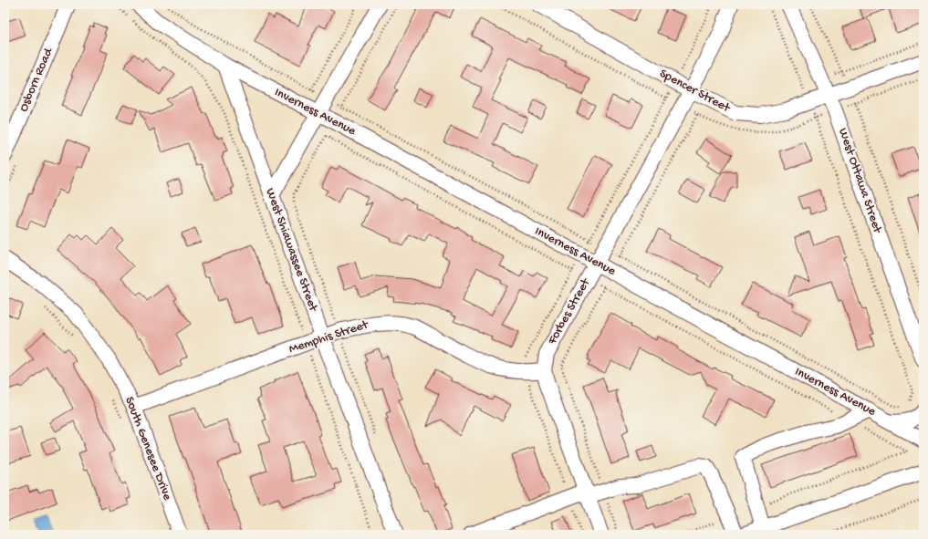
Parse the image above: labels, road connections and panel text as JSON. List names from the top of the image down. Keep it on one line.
{"streets":{"street":["Osborn Road","Spencer Street","Inverness Avenue","West Ottawa Street","West Shiawassee Street","Forbes Street","Memphis Street","South Genesee Drive"]},"crossings":[["Spencer Street","West Ottawa Street"],["Spencer Street","Forbes Street"],["Inverness Avenue","West Shiawassee Street"],["Inverness Avenue","Forbes Street"],["West Shiawassee Street","Memphis Street"],["Forbes Street","Memphis Street"],["Memphis Street","South Genesee Drive"]]}
